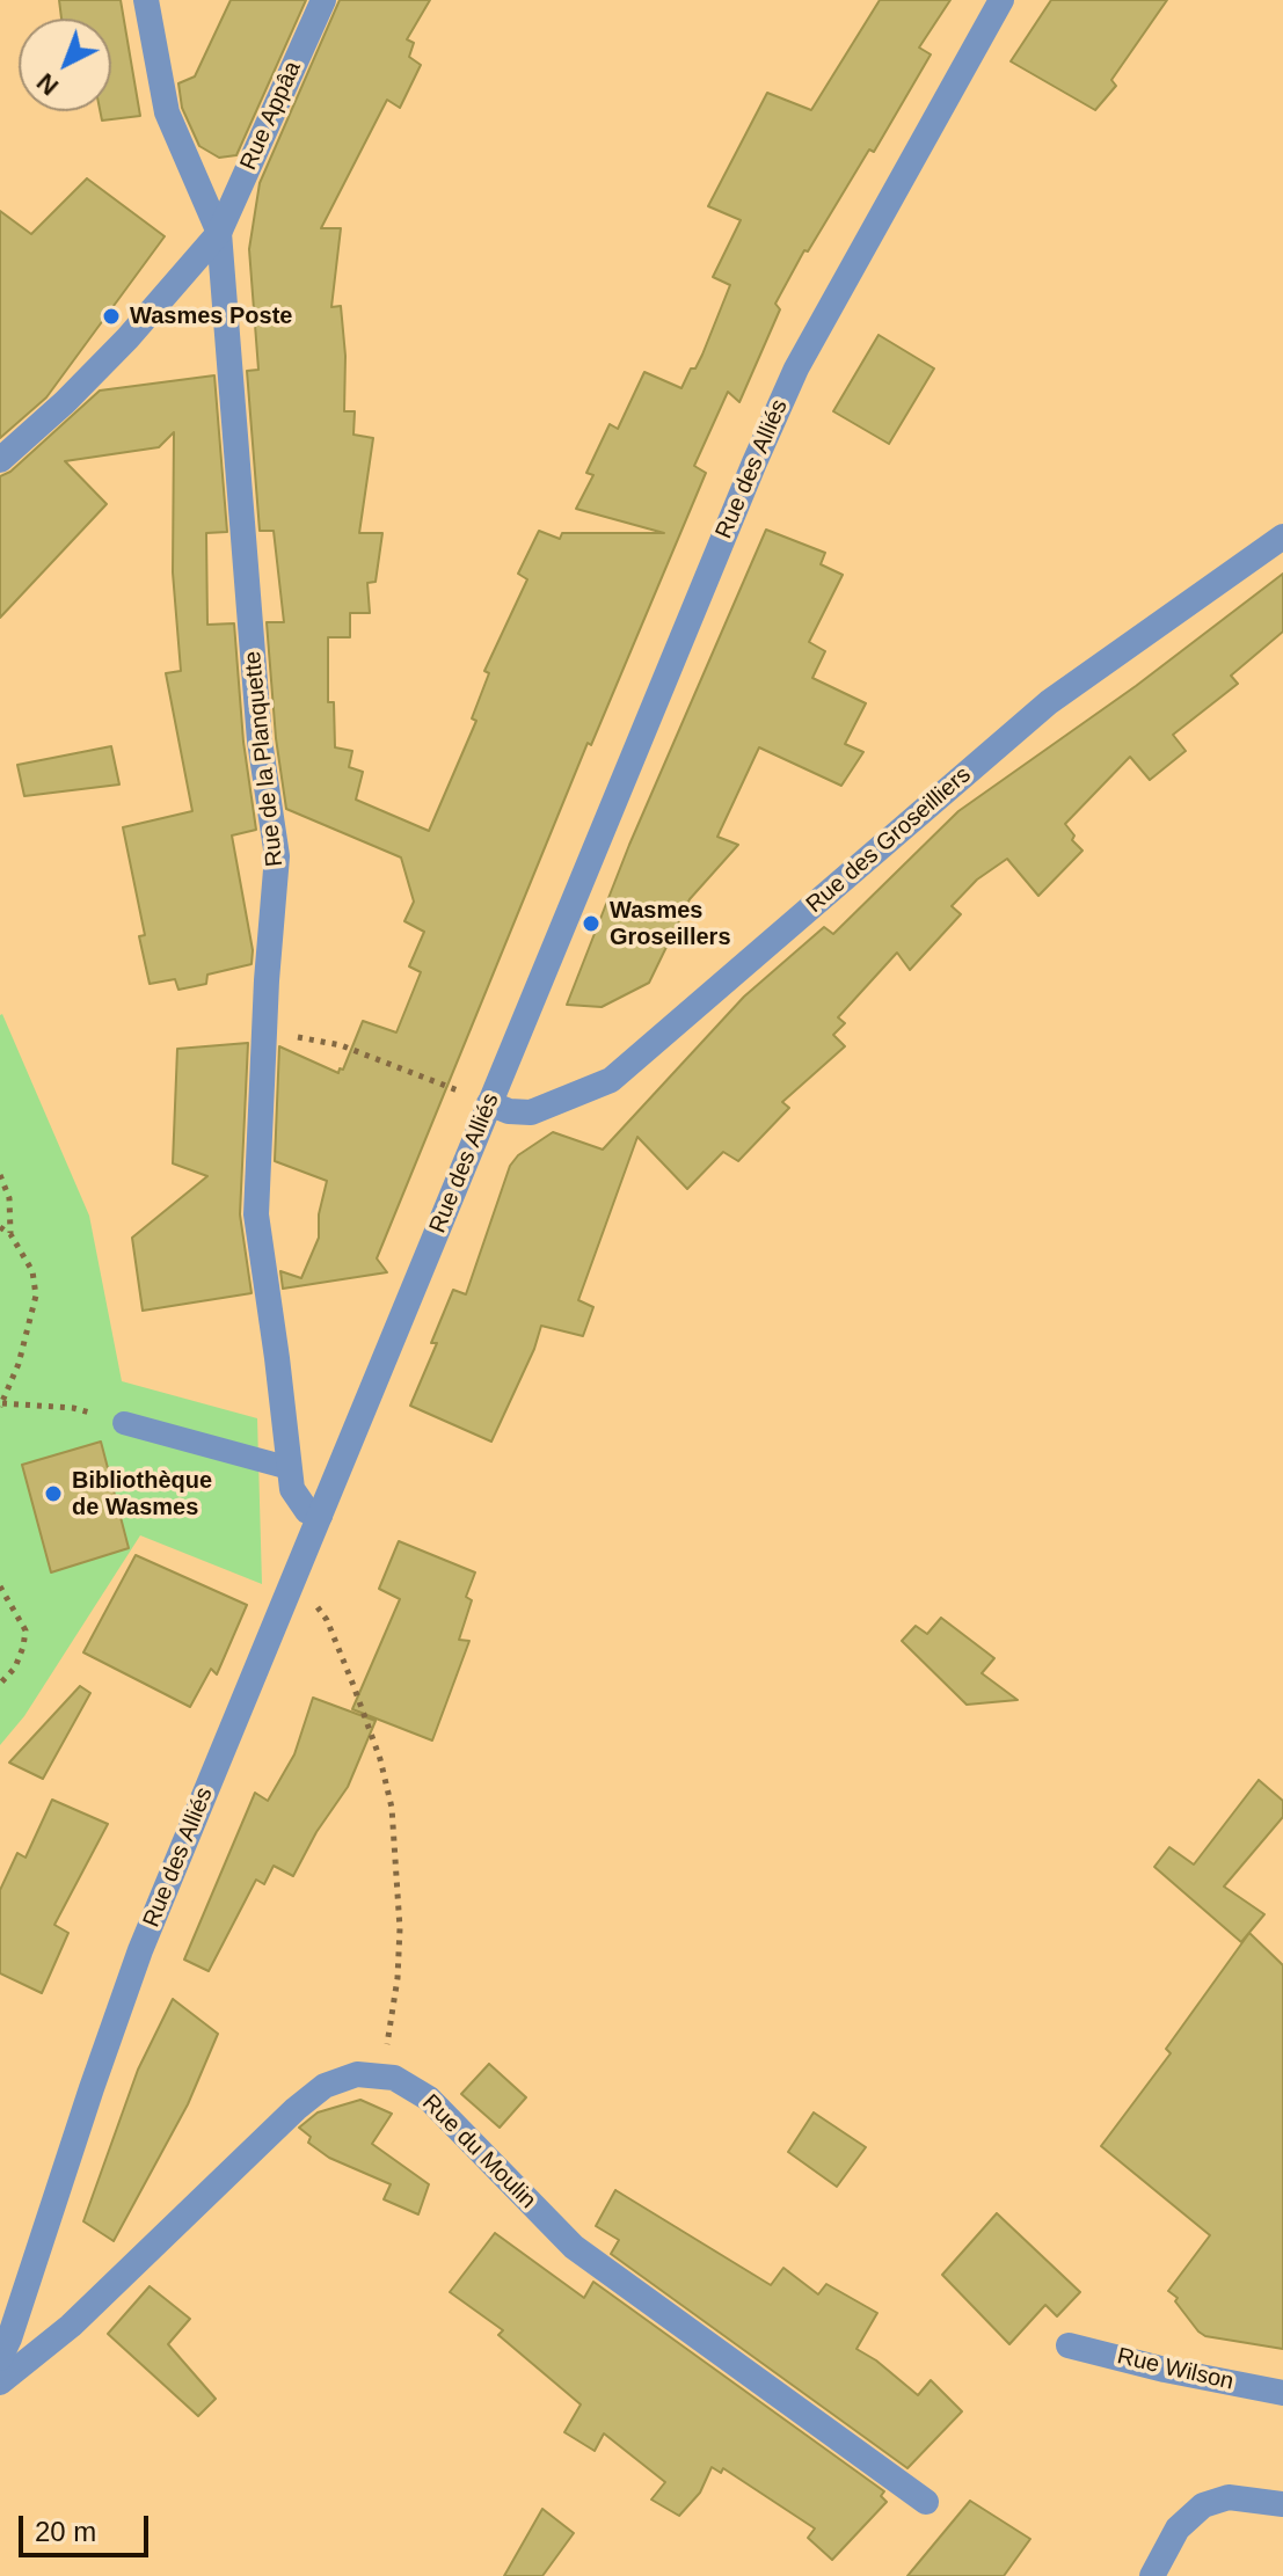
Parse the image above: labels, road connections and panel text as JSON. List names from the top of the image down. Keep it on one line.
{"streets":{"street":["Rue Appâa","Rue des Alliés","Rue de la Planquette","Rue des Groseilliers","Rue du Moulin","Rue Wilson"]},"crossings":[["Rue Appâa","Rue de la Planquette"],["Rue des Alliés","Rue de la Planquette"],["Rue des Alliés","Rue des Groseilliers"]],"places":["Wasmes Poste","Wasmes Groseillers","Bibliothèque de Wasmes"],"scale_bar":"20 m","north":"bottom left"}
